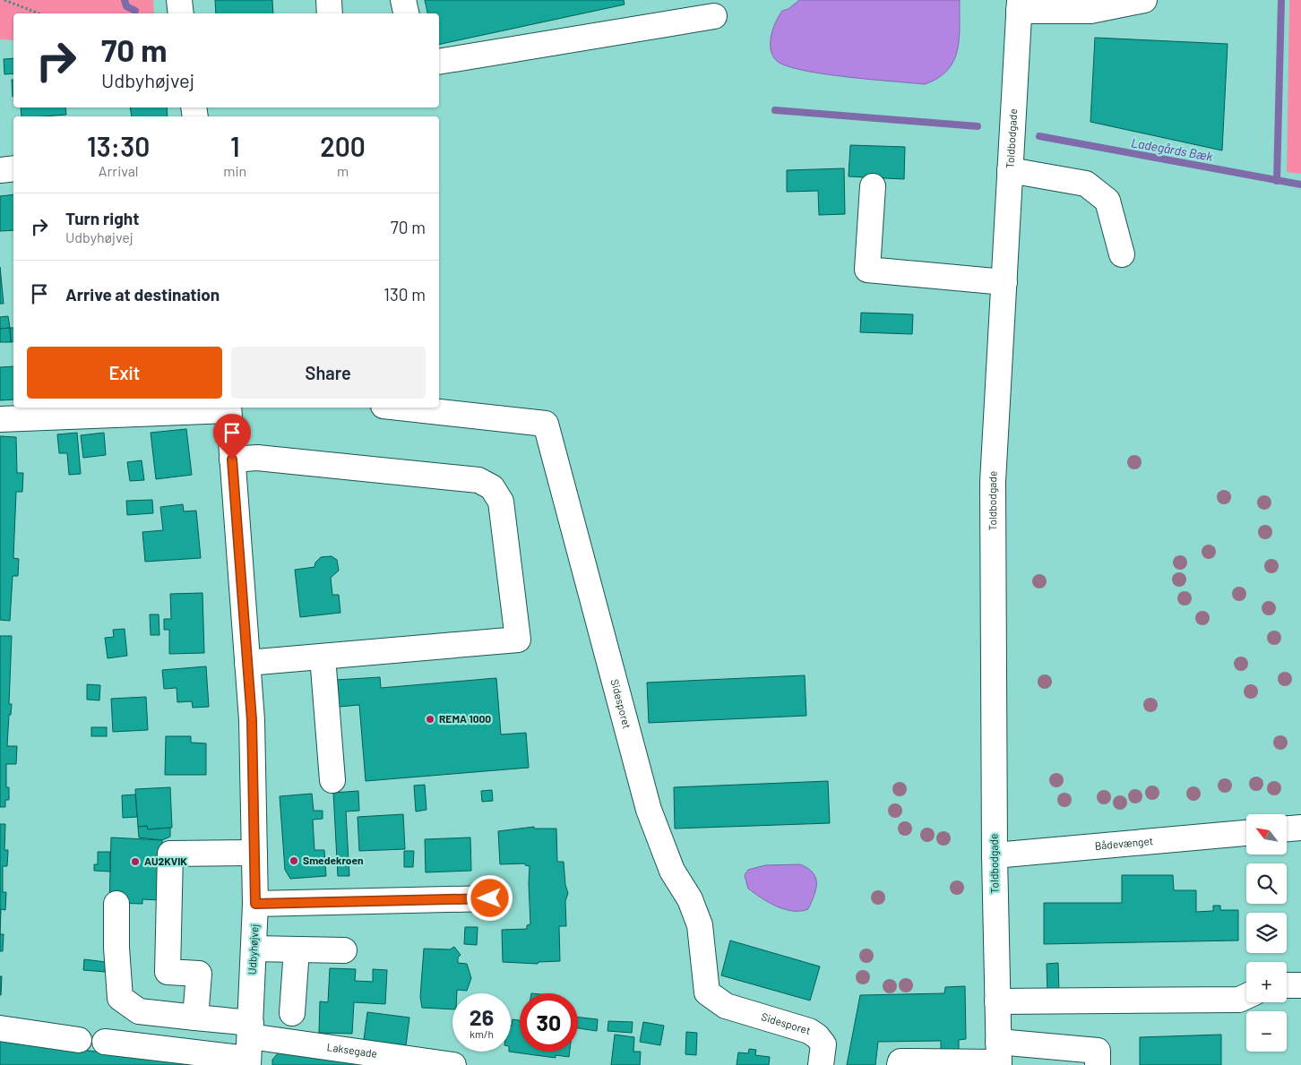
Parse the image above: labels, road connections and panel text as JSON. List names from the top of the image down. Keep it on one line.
{"streets":{"street":["Toldbodgade","Sidesporet","Bådevænget","Udbyhøjvej","Laksegade"]},"crossings":[["Toldbodgade","Bådevænget"],["Udbyhøjvej","Laksegade"]],"water":["Ladegårds Bæk"],"places":["REMA 1000","Smedekroen","AU2KVIK"],"north":"top left","page":{"turn":["70 m","Udbyhøjvej"],"eta":["13:30","Arrival","1","min","200","m"],"list":[{"name":"Turn right","note":"Udbyhøjvej","value":"70 m"},{"name":"Arrive at destination","value":"130 m"}],"buttons":["Exit","Share"],"map_buttons":["+","−"],"speed":"26 km/h","limit":"30"}}
